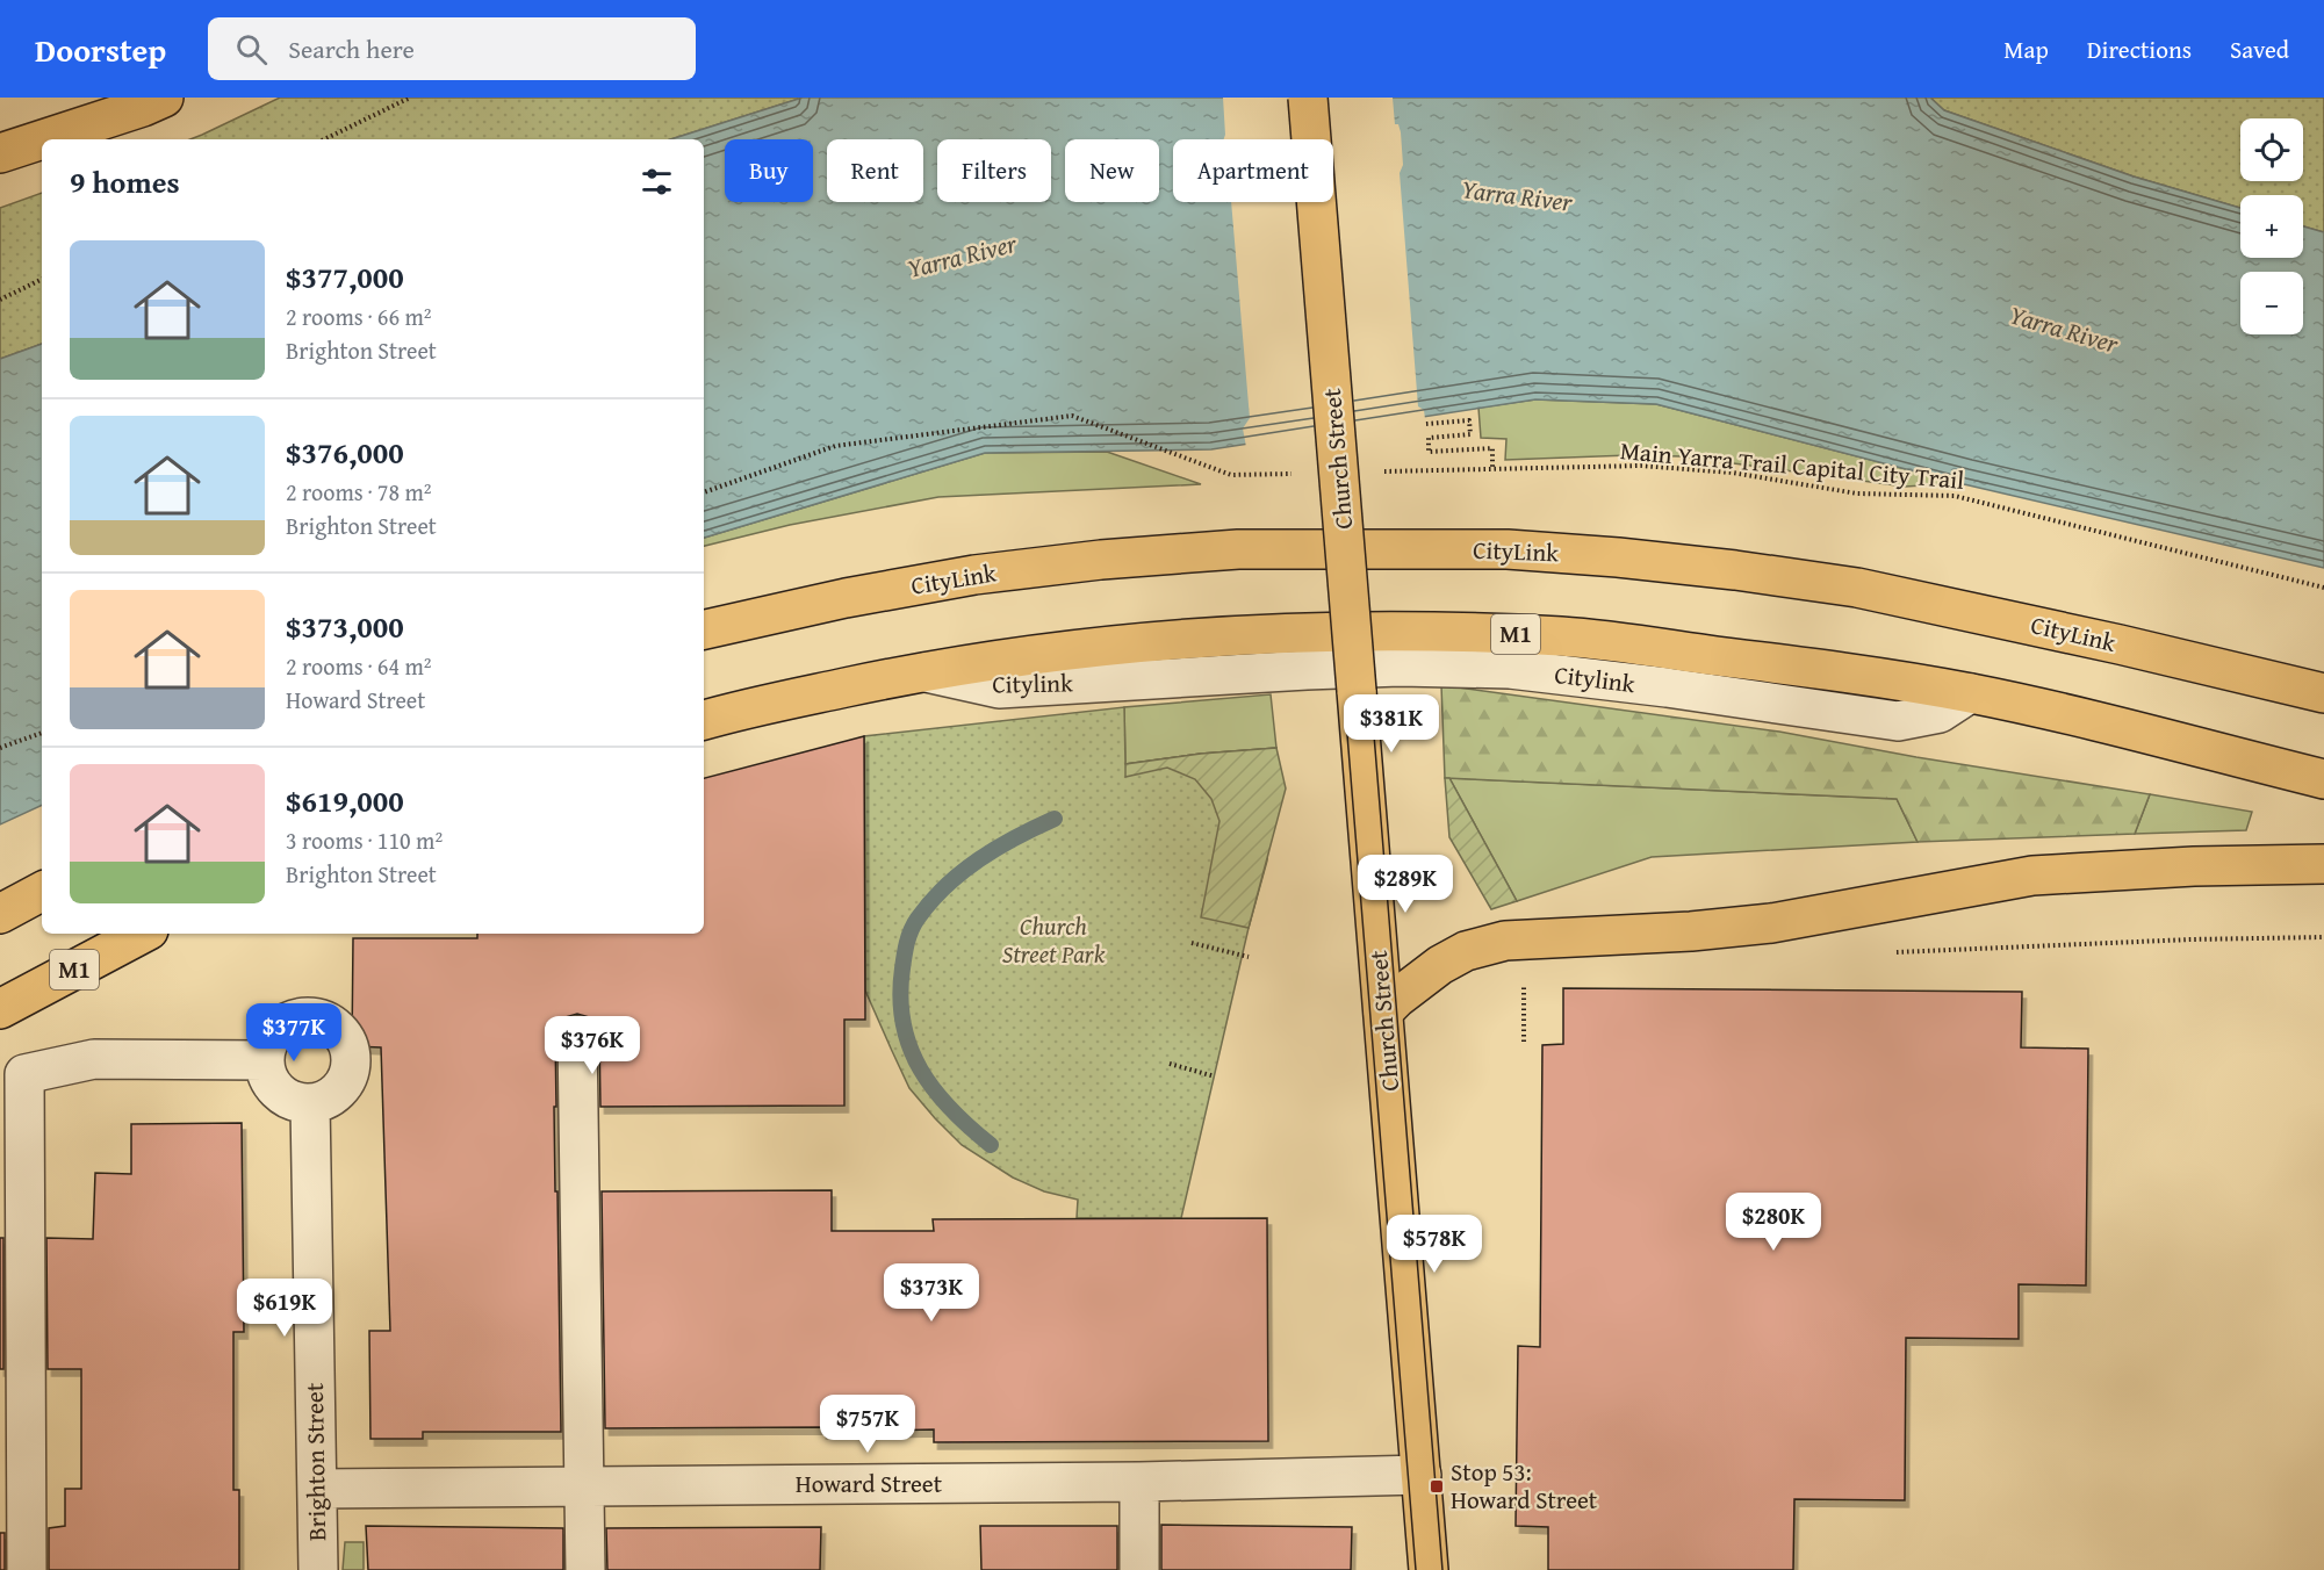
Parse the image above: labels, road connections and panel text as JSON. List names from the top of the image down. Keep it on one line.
{"streets":{"main road":["Church Street","CityLink","M1"],"street":["Brighton Street","Howard Street"],"path":["Main Yarra Trail Capital City Trail"]},"crossings":[["Church Street","Howard Street"],["Brighton Street","Howard Street"]],"water":["Yarra River"],"parks":["Church Street Park"],"places":{"transit":["Stop 53: Howard Street"]},"page":{"header":"Doorstep","search":"Search here","nav":["Map","Directions","Saved"],"map_buttons":["+","−"],"chip":["Buy","Rent","Filters","New","Apartment"],"heading":"9 homes","list":[{"name":"$377,000","note":"2 rooms · 66 m² · Brighton Street"},{"name":"$376,000","note":"2 rooms · 78 m² · Brighton Street"},{"name":"$373,000","note":"2 rooms · 64 m² · Howard Street"},{"name":"$619,000","note":"3 rooms · 110 m² · Brighton Street"}],"price":["$381K","$289K","$377K","$376K","$280K","$578K","$373K","$619K","$757K"]}}
